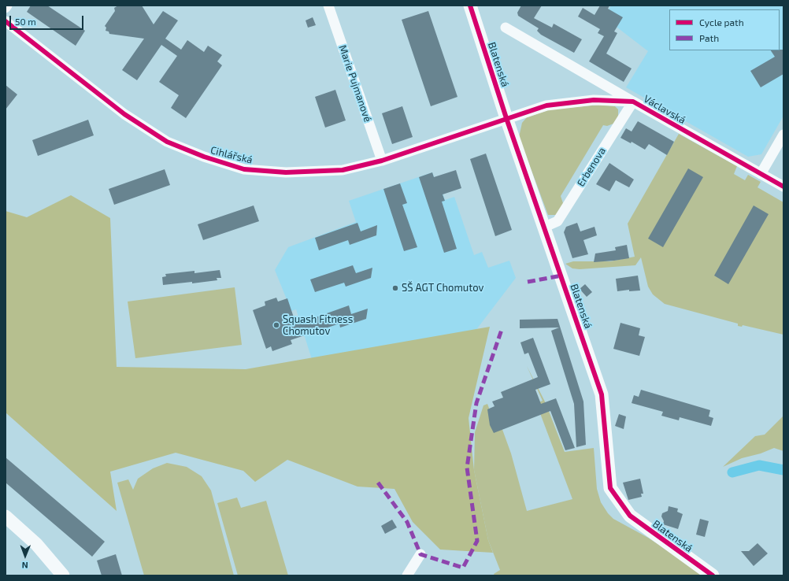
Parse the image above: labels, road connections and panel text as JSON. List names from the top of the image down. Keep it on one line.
{"streets":{"street":["Blatenská","Marie Pujmanové","Václavská","Cihlářská","Erbenova"]},"crossings":[["Blatenská","Václavská"],["Blatenská","Cihlářská"],["Blatenská","Erbenova"],["Marie Pujmanové","Cihlářská"],["Václavská","Cihlářská"],["Václavská","Erbenova"]],"places":["SŠ AGT Chomutov","Squash Fitness Chomutov"],"legend":["Cycle path","Path"],"scale_bar":"50 m","north":"bottom"}
